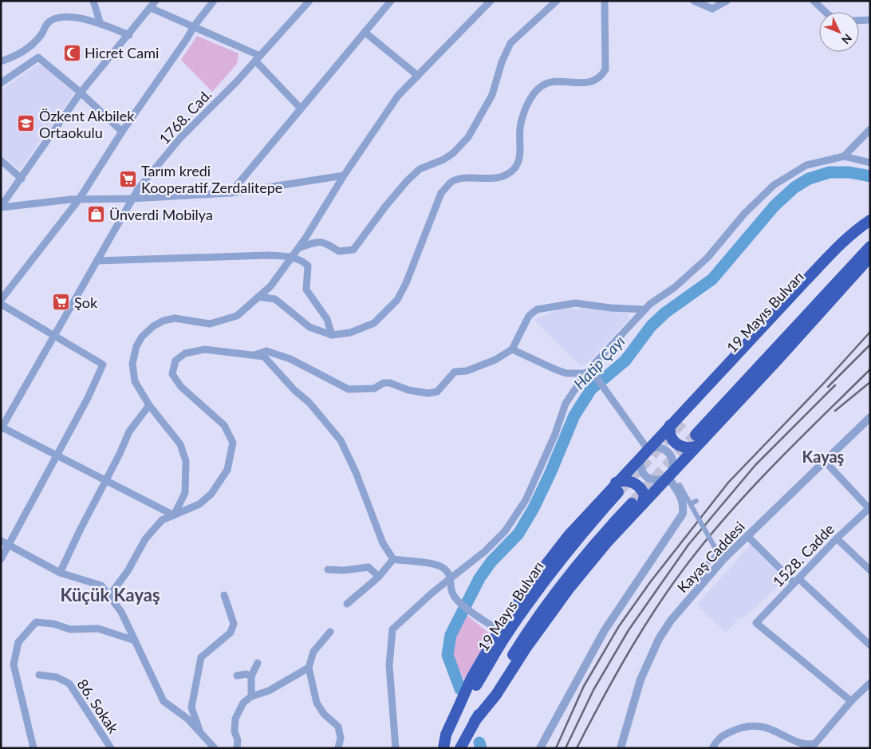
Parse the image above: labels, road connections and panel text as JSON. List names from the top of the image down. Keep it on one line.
{"streets":{"highway":["19 Mayıs Bulvarı"],"street":["1768. Cad.","1528. Cadde","Kayaş Caddesi","86. Sokak"]},"districts":["Kayaş","Küçük Kayaş"],"water":["Hatip Çayı"],"places":{"mosque":["Hicret Cami"],"school or university":["Özkent Akbilek Ortaokulu"],"supermarket":["Tarım kredi Kooperatif Zerdalitepe","Şok"],"shop":["Ünverdi Mobilya"]},"north":"bottom right"}
